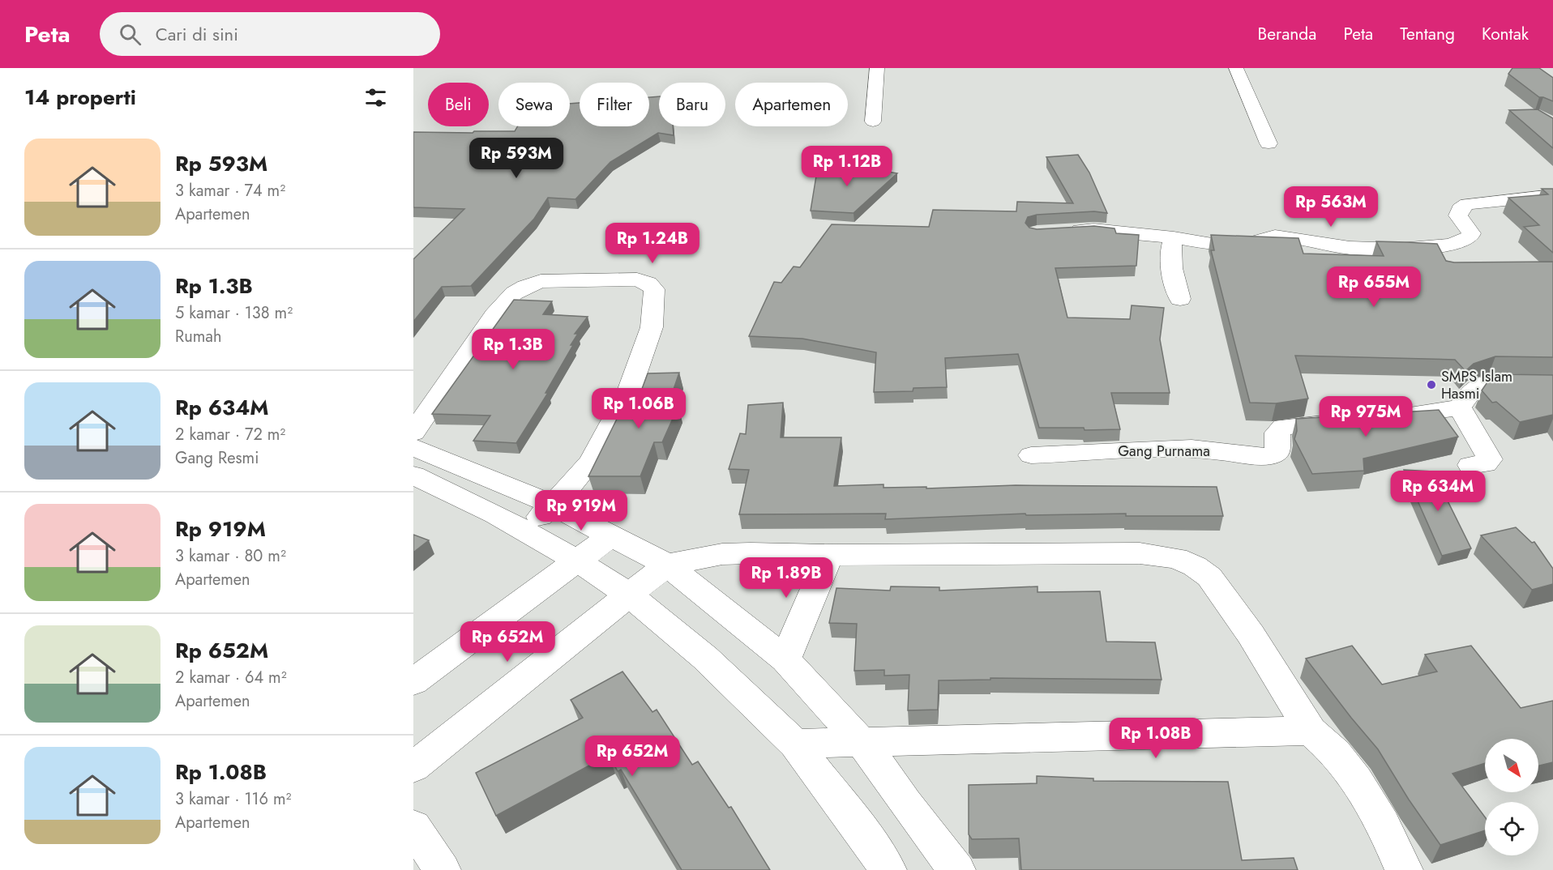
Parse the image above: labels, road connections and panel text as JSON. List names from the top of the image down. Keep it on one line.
{"streets":{"street":["Gang Purnama"]},"places":["SMPS Islam Hasmi"],"north":"bottom right","page":{"header":"Peta","search":"Cari di sini","nav":["Beranda","Peta","Tentang","Kontak"],"heading":"14 properti","chip":["Beli","Sewa","Filter","Baru","Apartemen"],"list":[{"name":"Rp 593M","note":"3 kamar · 74 m² · Apartemen"},{"name":"Rp 1.3B","note":"5 kamar · 138 m² · Rumah"},{"name":"Rp 634M","note":"2 kamar · 72 m² · Gang Resmi"},{"name":"Rp 919M","note":"3 kamar · 80 m² · Apartemen"},{"name":"Rp 652M","note":"2 kamar · 64 m² · Apartemen"},{"name":"Rp 1.08B","note":"3 kamar · 116 m² · Apartemen"}],"price":["Rp 593M","Rp 1.12B","Rp 563M","Rp 1.24B","Rp 655M","Rp 1.3B","Rp 1.06B","Rp 975M","Rp 634M","Rp 919M","Rp 1.89B","Rp 652M","Rp 1.08B","Rp 652M"]}}
